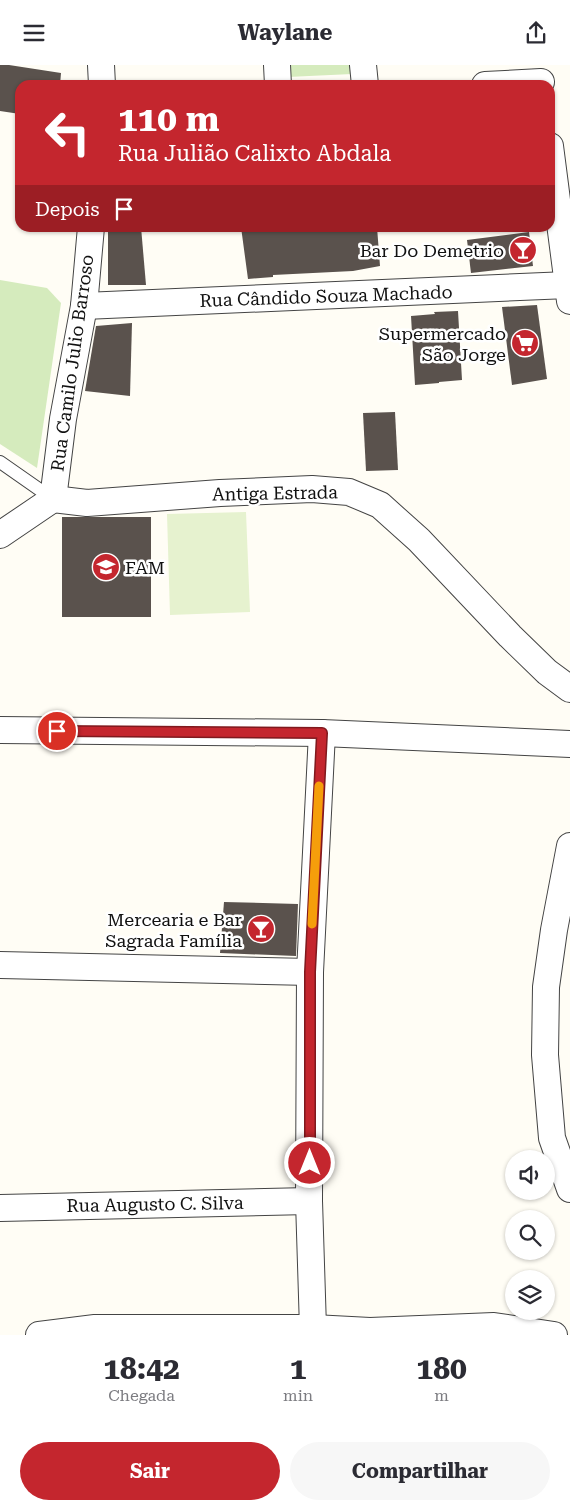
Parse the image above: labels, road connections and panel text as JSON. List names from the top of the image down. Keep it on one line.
{"streets":{"street":["Rua Cândido Souza Machado","Rua Camilo Julio Barroso","Antiga Estrada","Rua Augusto C. Silva"]},"crossings":[["Rua Cândido Souza Machado","Rua Camilo Julio Barroso"],["Rua Camilo Julio Barroso","Antiga Estrada"]],"places":{"bar":["Bar Do Demetrio","Mercearia e Bar Sagrada Família"],"supermarket":["Supermercado São Jorge"],"school or university":["FAM"]},"page":{"header":"Waylane","turn":["110 m","Rua Julião Calixto Abdala"],"then":"Depois","eta":["18:42","Chegada","1","min","180","m"],"buttons":["Sair","Compartilhar"]}}
